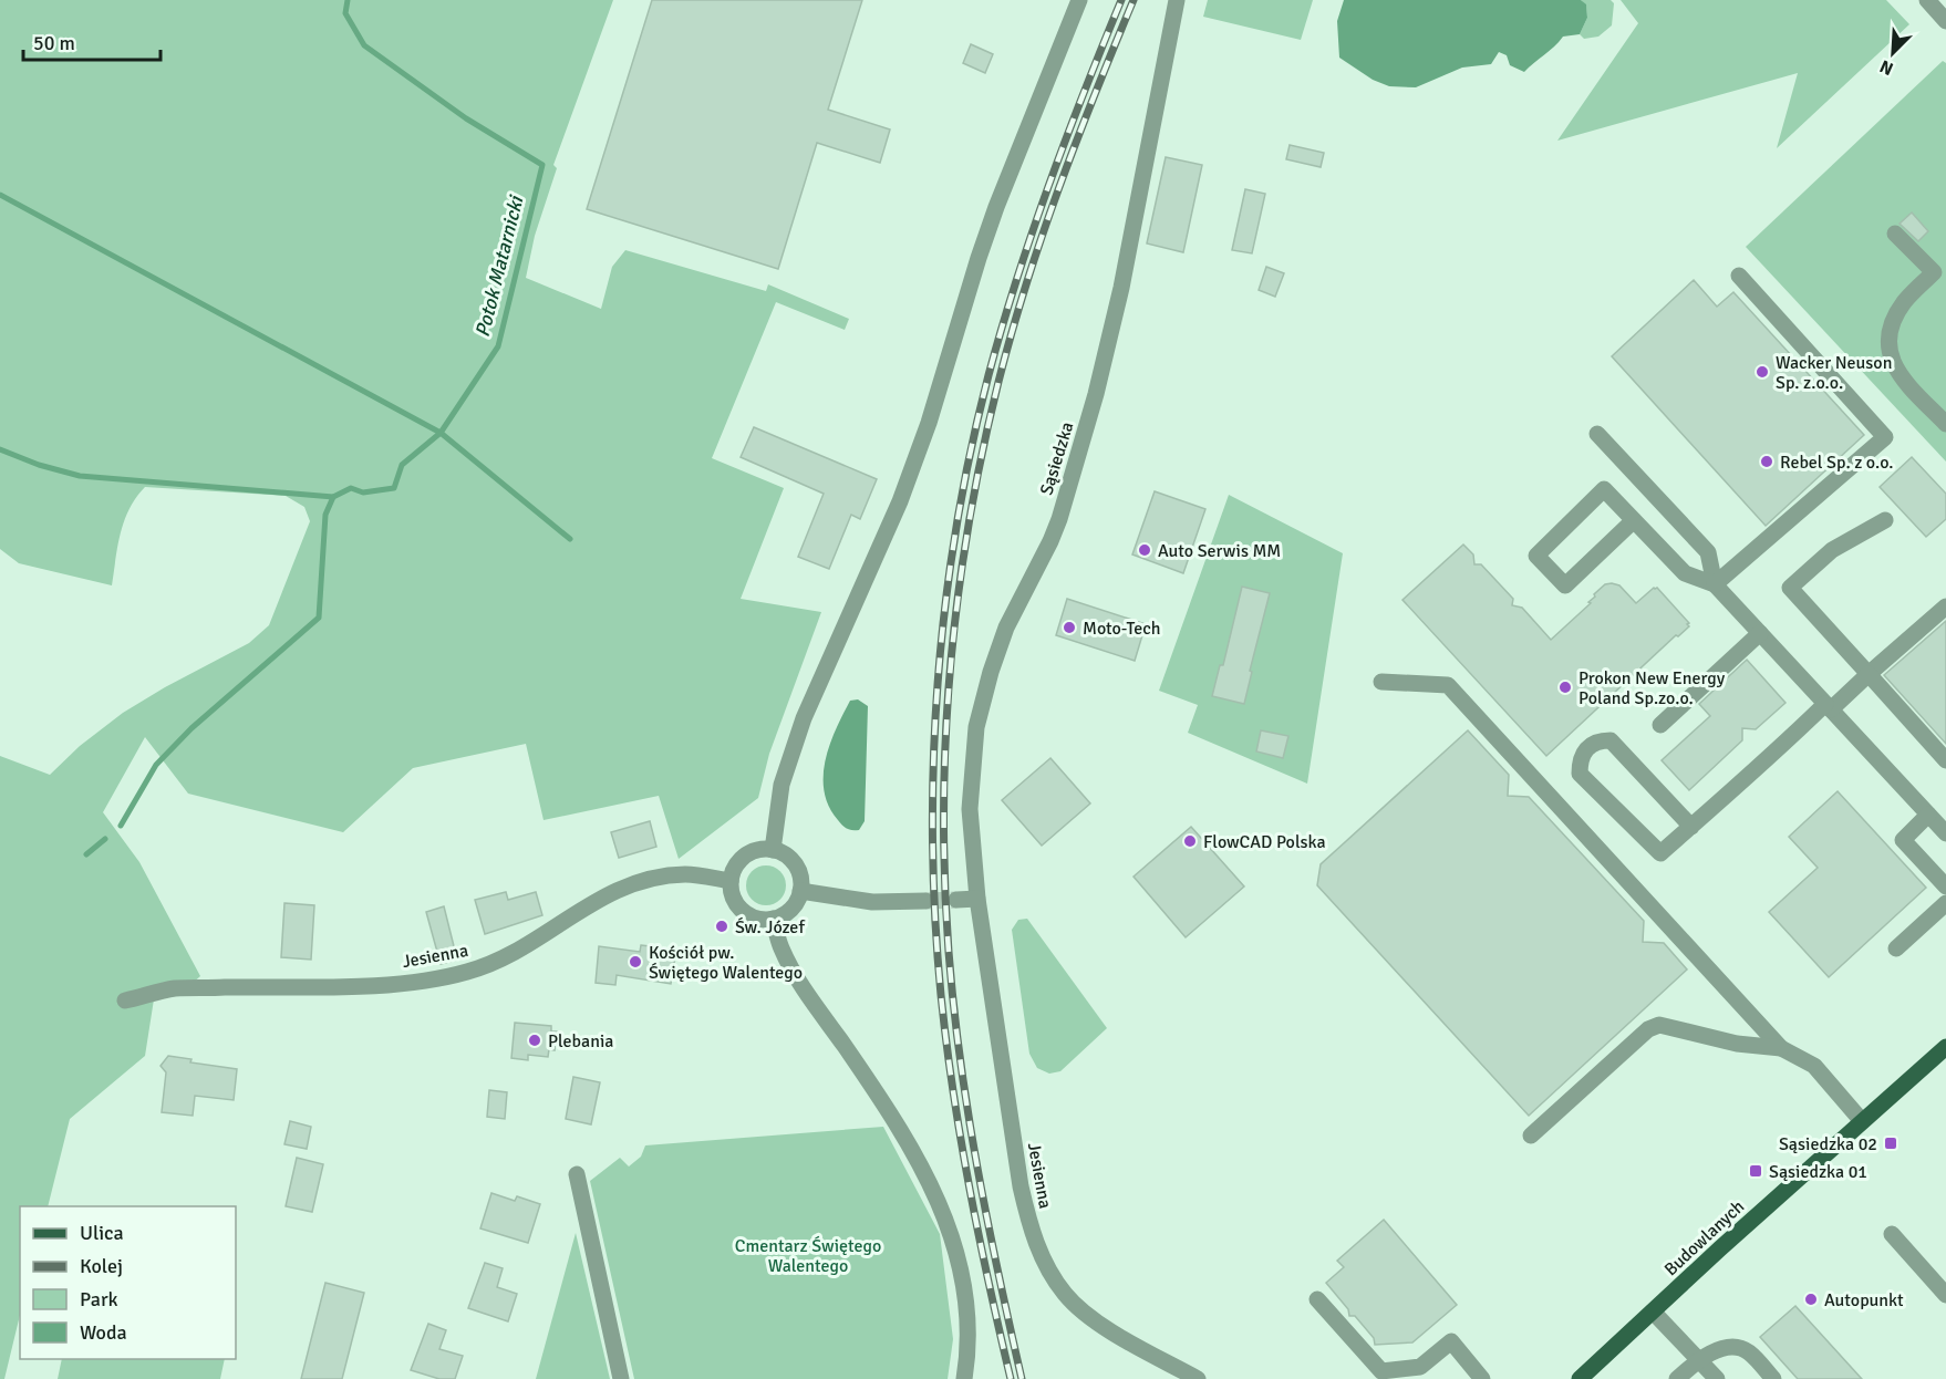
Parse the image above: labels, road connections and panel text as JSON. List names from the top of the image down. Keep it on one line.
{"streets":{"main road":["Budowlanych"],"street":["Sąsiedzka","Jesienna"]},"crossings":[["Sąsiedzka","Jesienna"]],"water":["Potok Matarnicki"],"parks":["Cmentarz Świętego Walentego"],"places":{"other":["Wacker Neuson Sp. z.o.o.","Rebel Sp. z o.o.","Auto Serwis MM","Moto-Tech","Prokon New Energy Poland Sp.zo.o.","FlowCAD Polska","Św. Józef","Kościół pw. Świętego Walentego","Plebania","Autopunkt"],"transit":["Sąsiedzka 02","Sąsiedzka 01"]},"legend":["Ulica","Kolej","Park","Woda"],"scale_bar":"50 m","north":"bottom left"}
